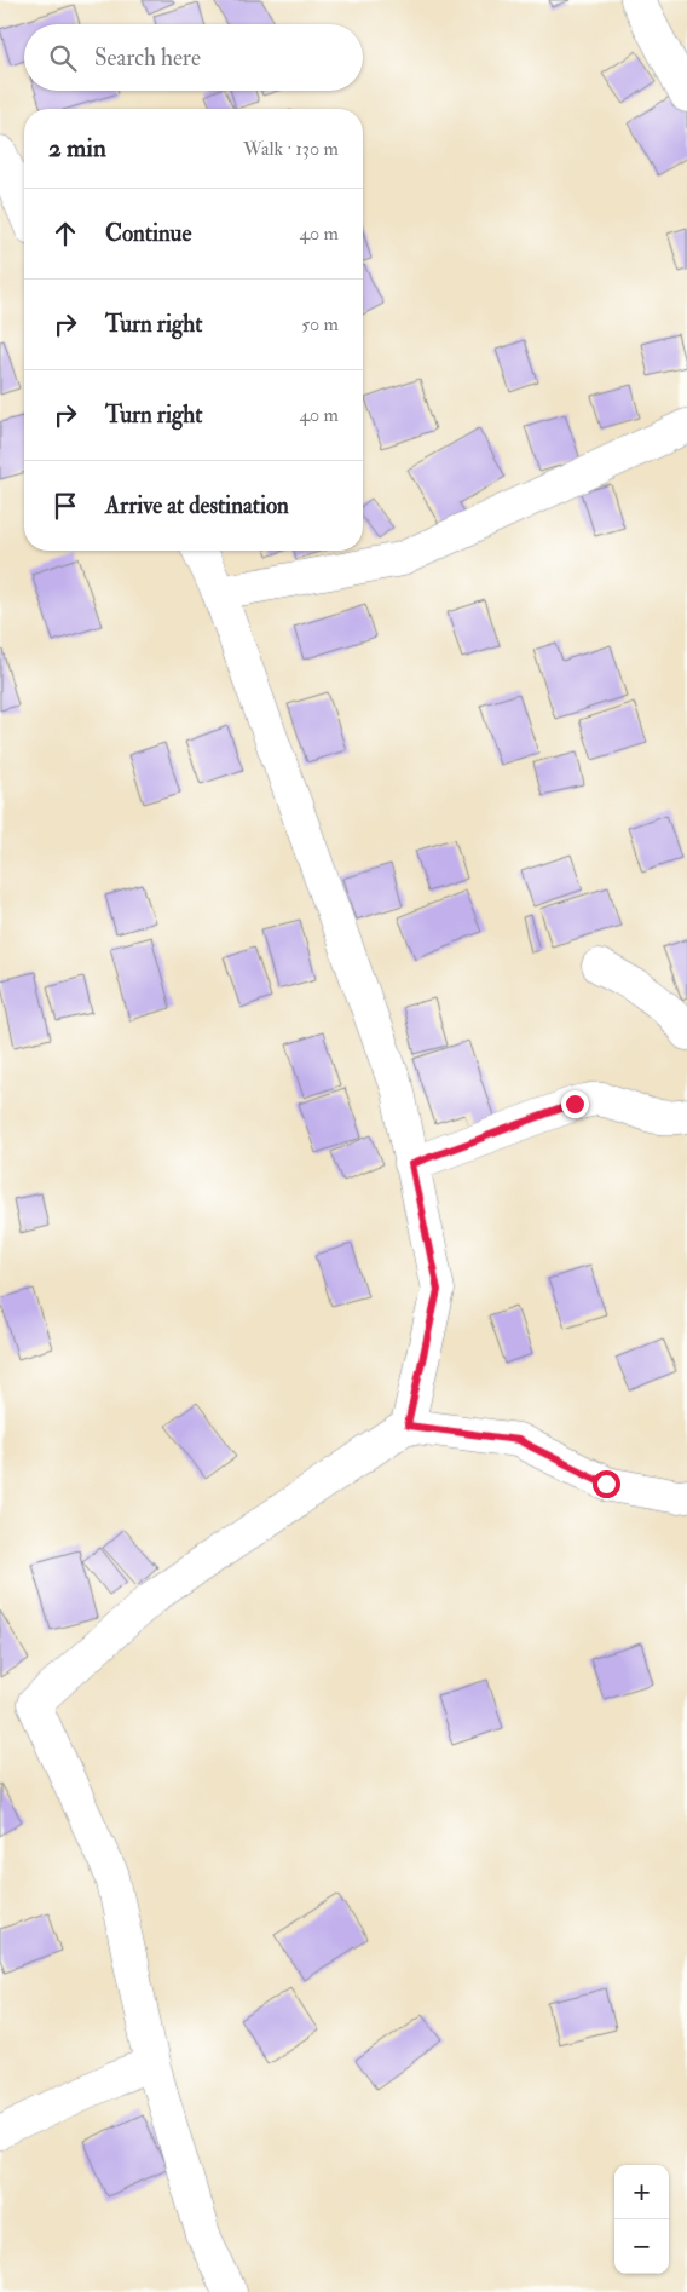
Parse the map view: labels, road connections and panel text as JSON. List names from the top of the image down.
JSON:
{
  "page": {
    "search": "Search here",
    "heading": ["2 min", "Walk · 130 m"],
    "list": [
      ["Continue", "40 m"],
      ["Turn right", "50 m"],
      ["Turn right", "40 m"],
      "Arrive at destination"
    ],
    "map_buttons": ["+", "−"]
  }
}
